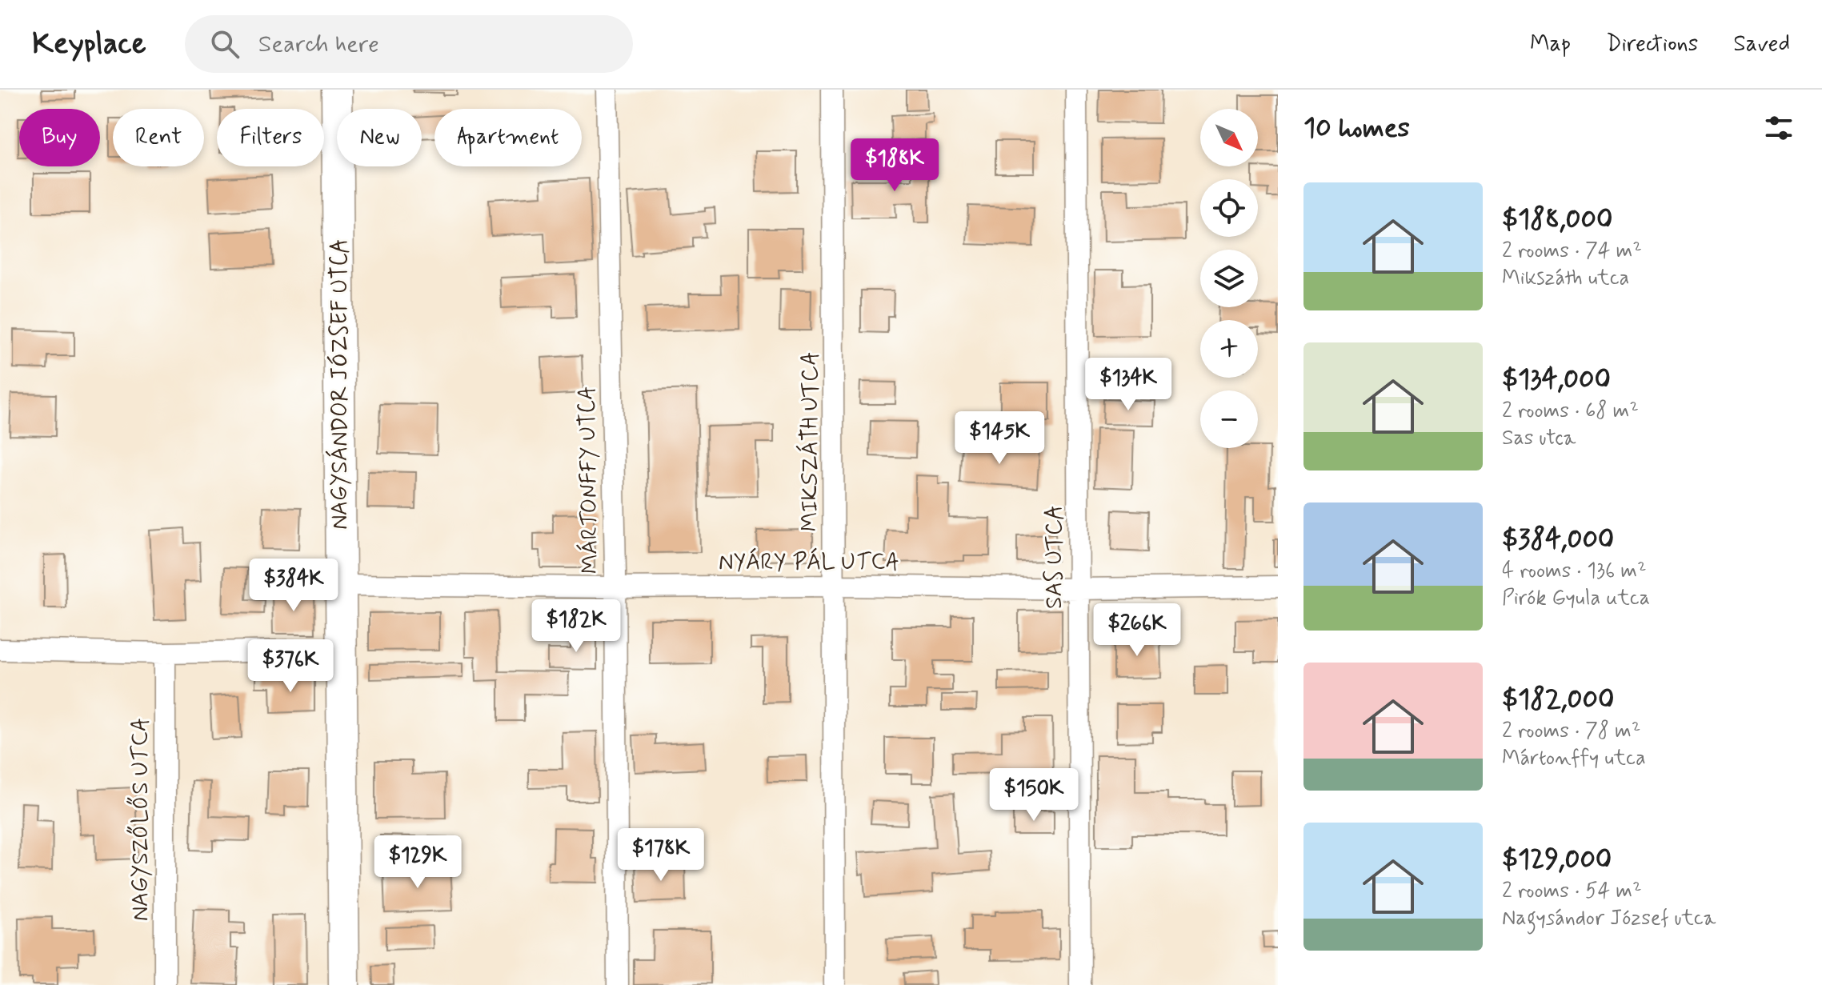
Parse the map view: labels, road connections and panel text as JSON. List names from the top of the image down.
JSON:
{
  "streets": {
    "street": [
      "NAGYSÁNDOR JÓZSEF UTCA",
      "MIKSZÁTH UTCA",
      "MÁRTONFFY UTCA",
      "SAS UTCA",
      "NYÁRY PÁL UTCA",
      "NAGYSZŐLŐS UTCA"
    ]
  },
  "crossings": [
    ["NAGYSÁNDOR JÓZSEF UTCA", "NYÁRY PÁL UTCA"],
    ["MIKSZÁTH UTCA", "NYÁRY PÁL UTCA"],
    ["MÁRTONFFY UTCA", "NYÁRY PÁL UTCA"],
    ["SAS UTCA", "NYÁRY PÁL UTCA"]
  ],
  "north": "bottom right",
  "page": {
    "header": "Keyplace",
    "search": "Search here",
    "nav": ["Map", "Directions", "Saved"],
    "heading": "10 homes",
    "map_buttons": ["+", "−"],
    "chip": [
      "Buy",
      "Rent",
      "Filters",
      "New",
      "Apartment"
    ],
    "price": [
      "$188K",
      "$134K",
      "$145K",
      "$384K",
      "$182K",
      "$266K",
      "$376K",
      "$150K",
      "$178K",
      "$129K"
    ],
    "list": [
      {
        "name": "$188,000",
        "note": "2 rooms · 74 m² · Mikszáth utca"
      },
      {
        "name": "$134,000",
        "note": "2 rooms · 68 m² · Sas utca"
      },
      {
        "name": "$384,000",
        "note": "4 rooms · 136 m² · Pirók Gyula utca"
      },
      {
        "name": "$182,000",
        "note": "2 rooms · 78 m² · Mártonffy utca"
      },
      {
        "name": "$129,000",
        "note": "2 rooms · 54 m² · Nagysándor József utca"
      }
    ]
  }
}
